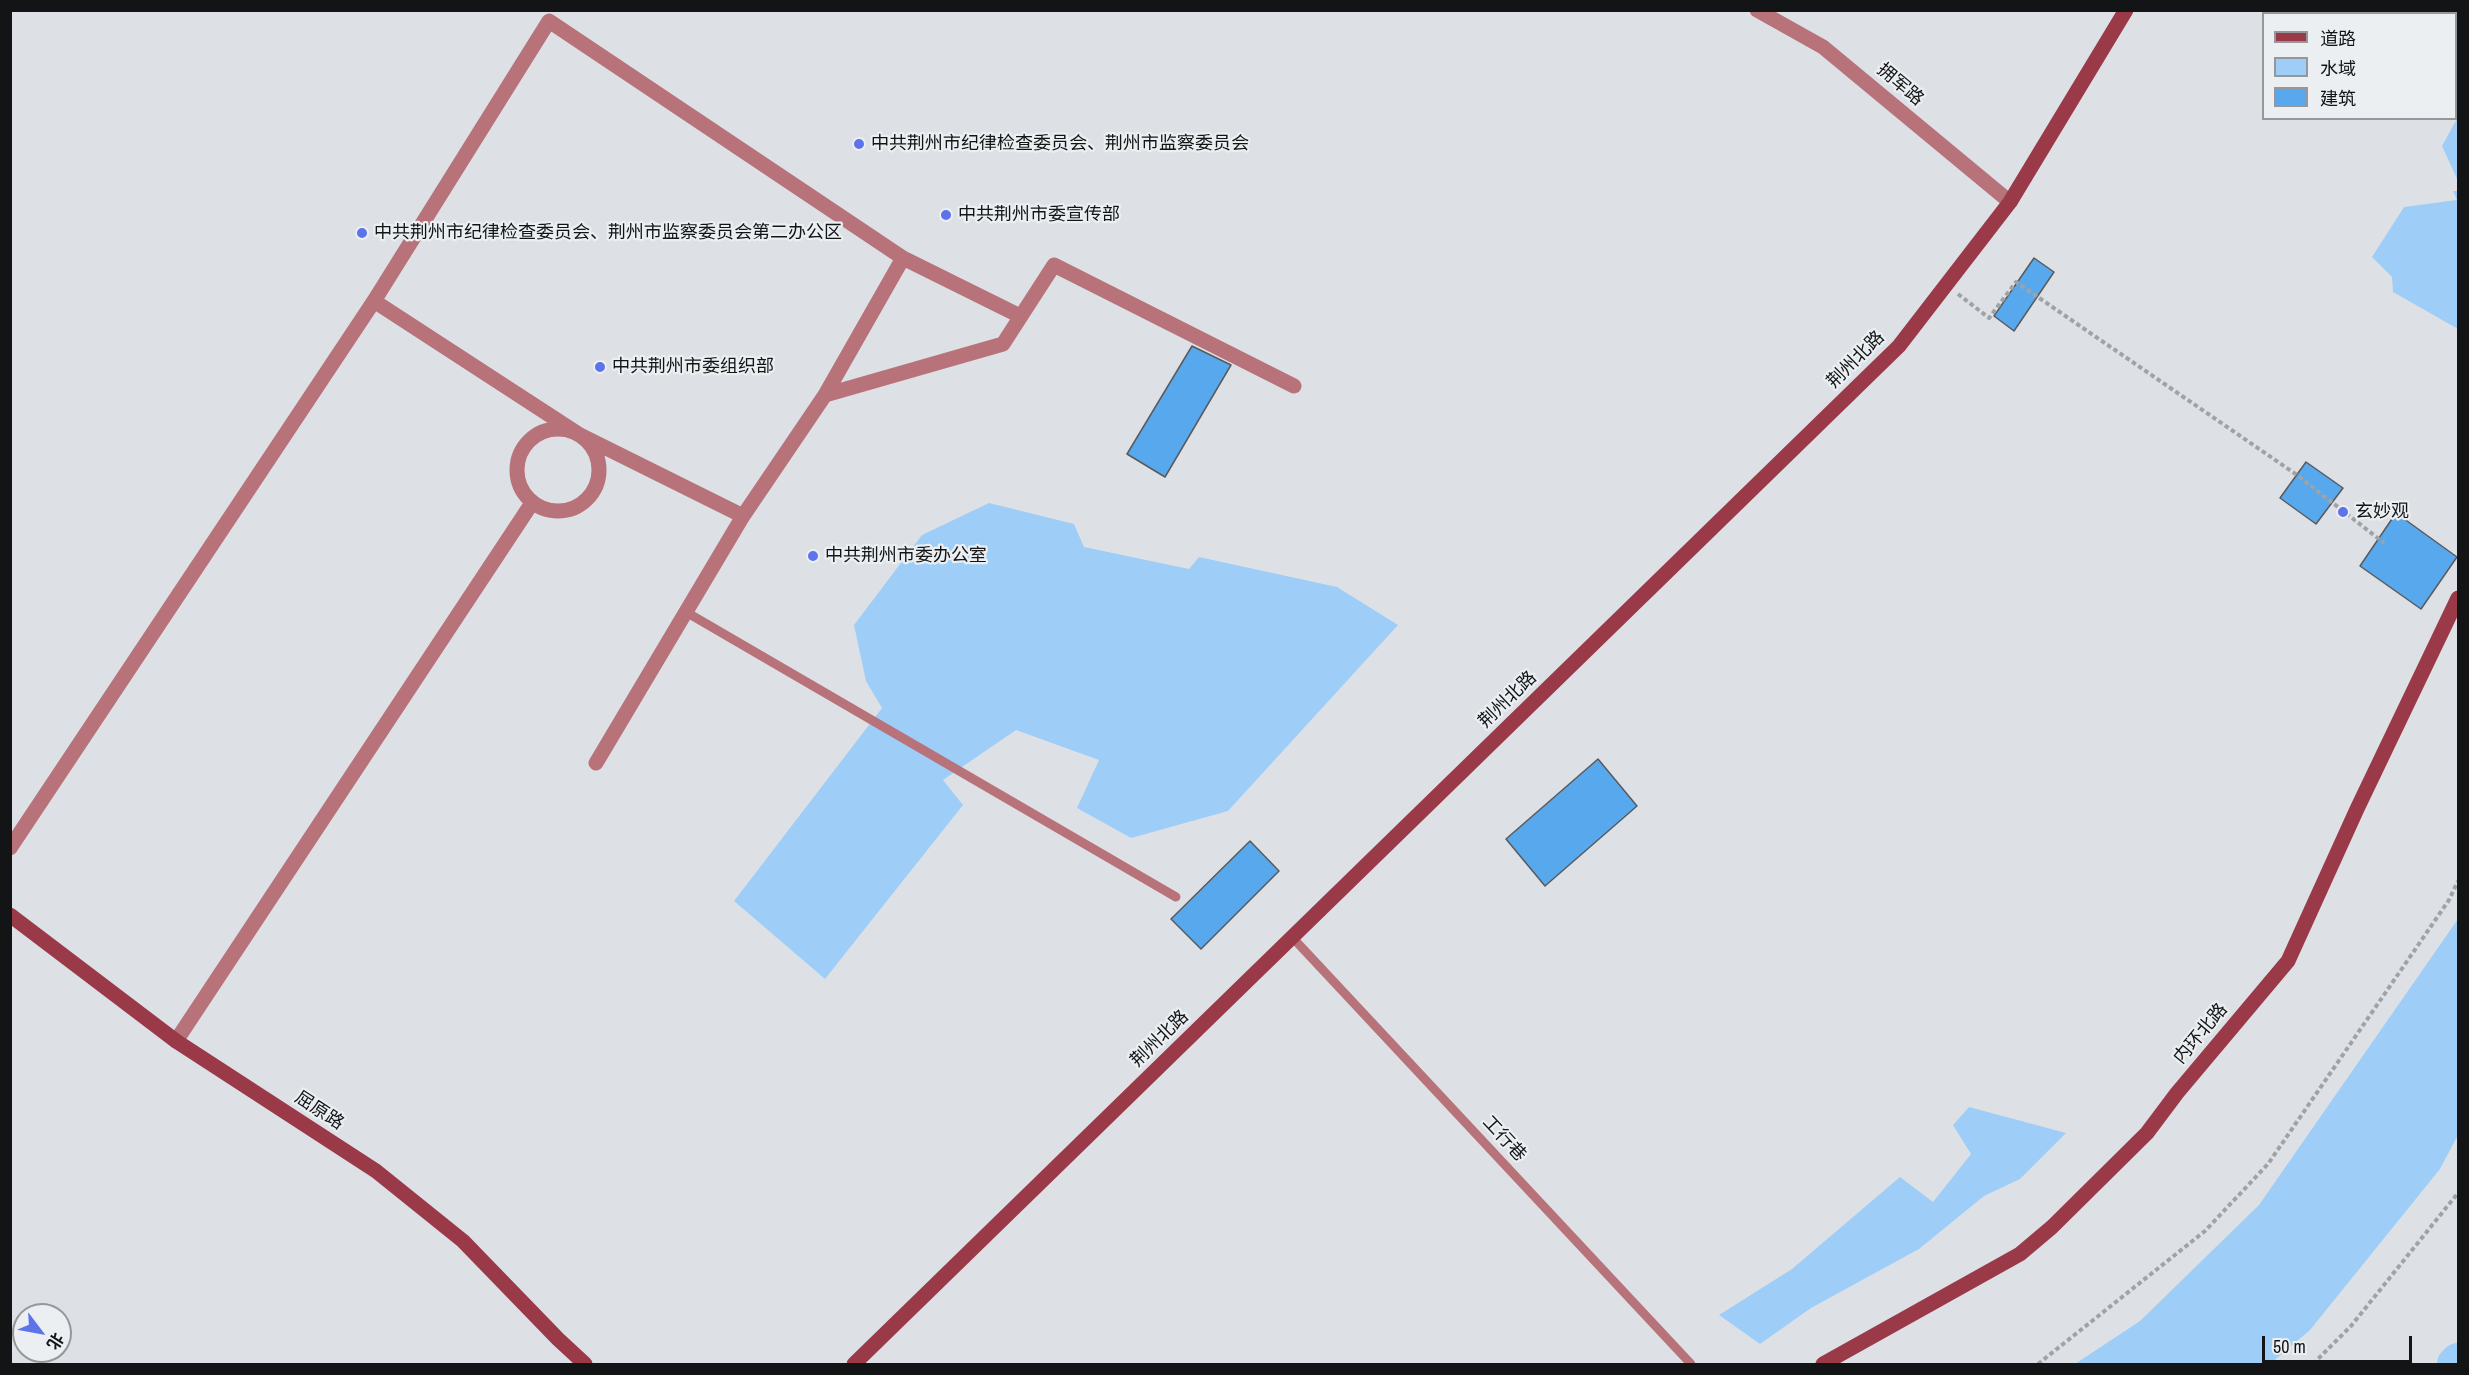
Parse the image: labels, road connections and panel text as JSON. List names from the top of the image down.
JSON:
{
  "streets": {
    "street": [
      "拥军路",
      "荆州北路",
      "内环北路",
      "屈原路"
    ],
    "lane": ["工行巷"]
  },
  "crossings": [
    ["拥军路", "荆州北路"],
    ["荆州北路", "工行巷"]
  ],
  "places": [
    "中共荆州市纪律检查委员会、荆州市监察委员会",
    "中共荆州市委宣传部",
    "中共荆州市纪律检查委员会、荆州市监察委员会第二办公区",
    "中共荆州市委组织部",
    "玄妙观",
    "中共荆州市委办公室"
  ],
  "legend": ["道路", "水域", "建筑"],
  "scale_bar": "50 m",
  "north": "bottom right"
}
